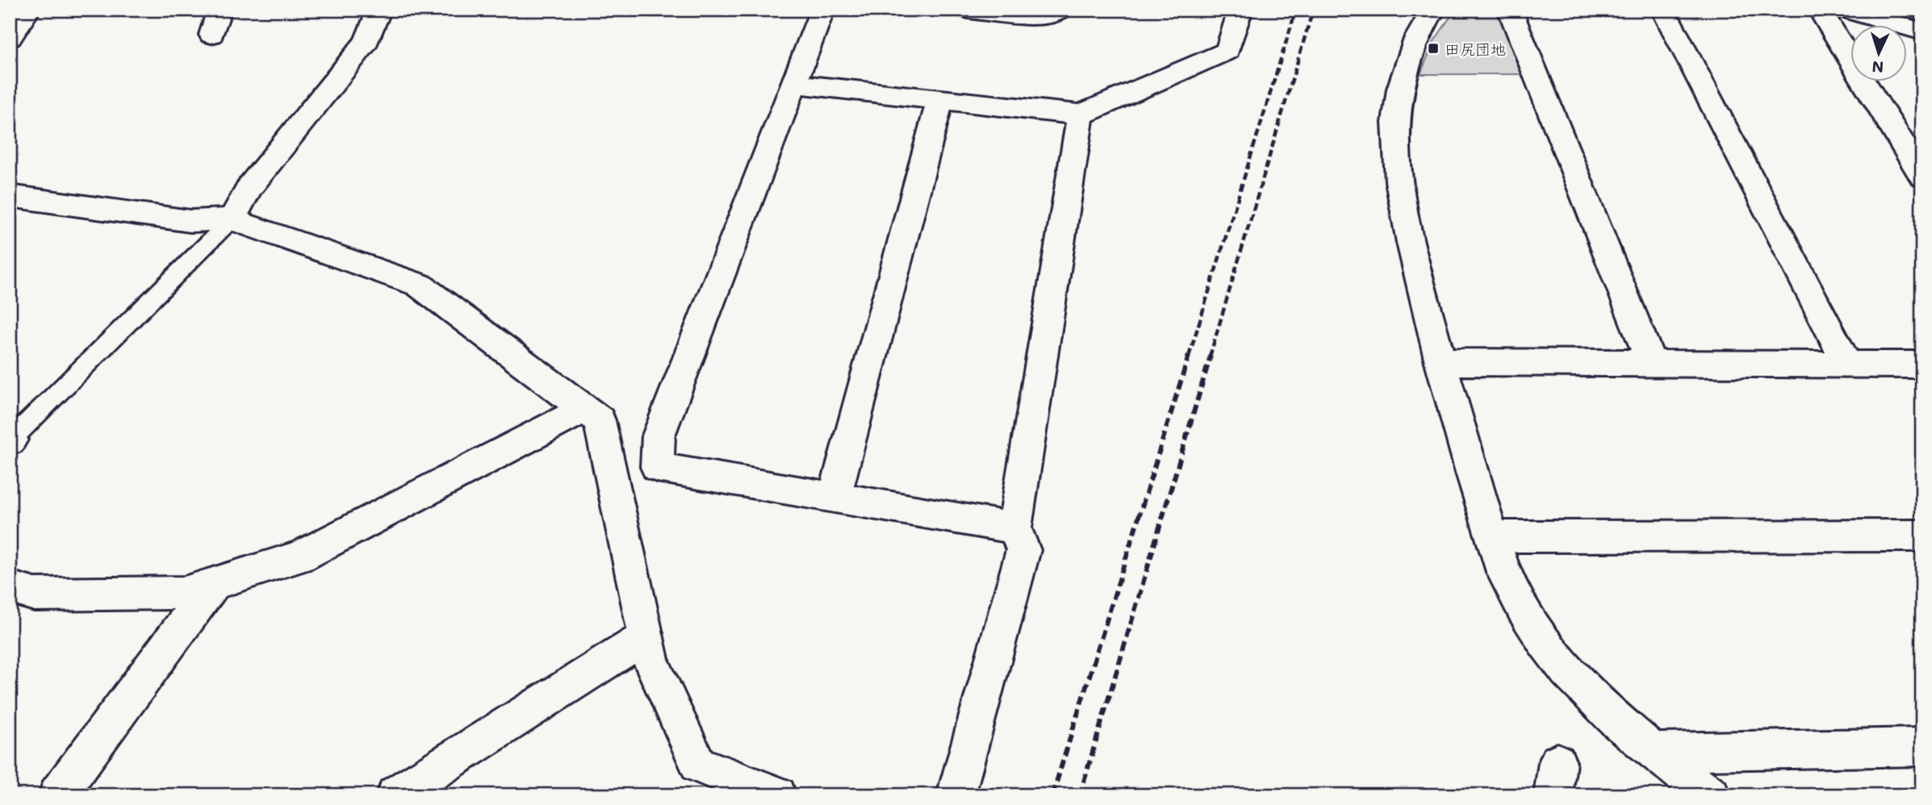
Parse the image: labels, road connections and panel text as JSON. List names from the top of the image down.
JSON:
{
  "places": {
    "transit": ["田尻団地"]
  },
  "north": "bottom"
}
